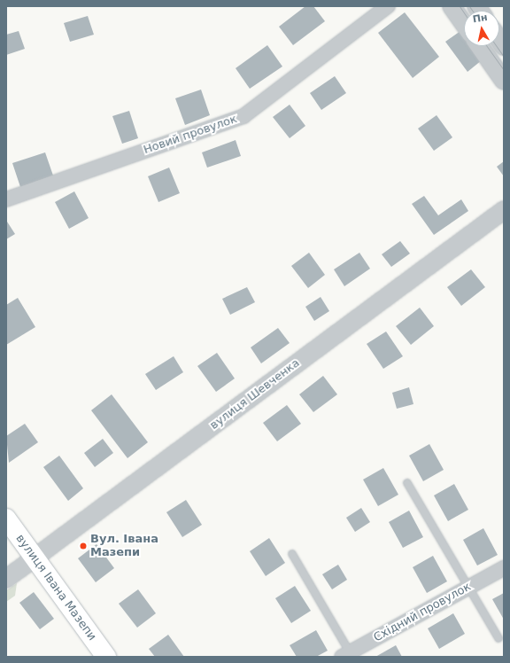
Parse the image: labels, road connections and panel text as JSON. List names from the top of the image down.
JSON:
{
  "streets": {
    "main road": ["вулиця Івана Мазепи"],
    "street": ["Новий провулок", "вулиця Шевченка", "Східний провулок"]
  },
  "crossings": [
    ["вулиця Шевченка", "вулиця Івана Мазепи"]
  ],
  "places": ["Вул. Івана Мазепи"],
  "north": "top"
}
